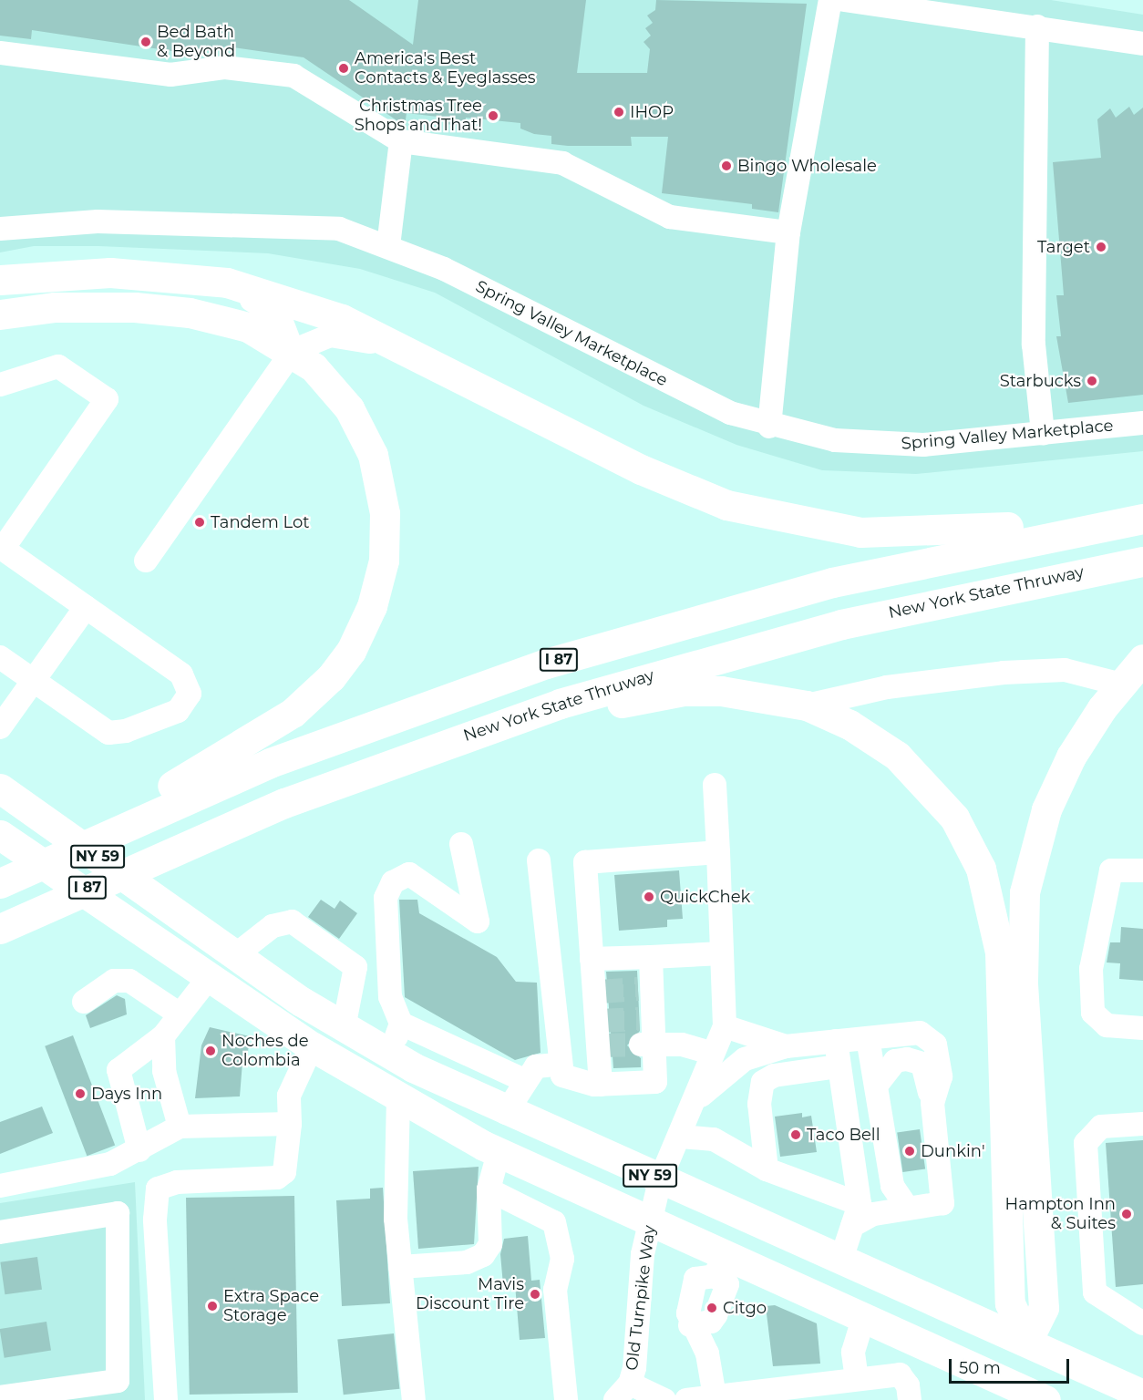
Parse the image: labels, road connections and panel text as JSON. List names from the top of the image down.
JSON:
{
  "streets": {
    "main road": ["New York State Thruway", "I 87", "NY 59"],
    "street": ["Spring Valley Marketplace", "Old Turnpike Way"]
  },
  "crossings": [
    ["NY 59", "Old Turnpike Way"]
  ],
  "places": [
    "Bed Bath & Beyond",
    "America's Best Contacts & Eyeglasses",
    "IHOP",
    "Christmas Tree Shops andThat!",
    "Bingo Wholesale",
    "Target",
    "Starbucks",
    "Tandem Lot",
    "QuickChek",
    "Noches de Colombia",
    "Days Inn",
    "Taco Bell",
    "Dunkin'",
    "Hampton Inn & Suites",
    "Mavis Discount Tire",
    "Extra Space Storage",
    "Citgo"
  ],
  "scale_bar": "50 m"
}
